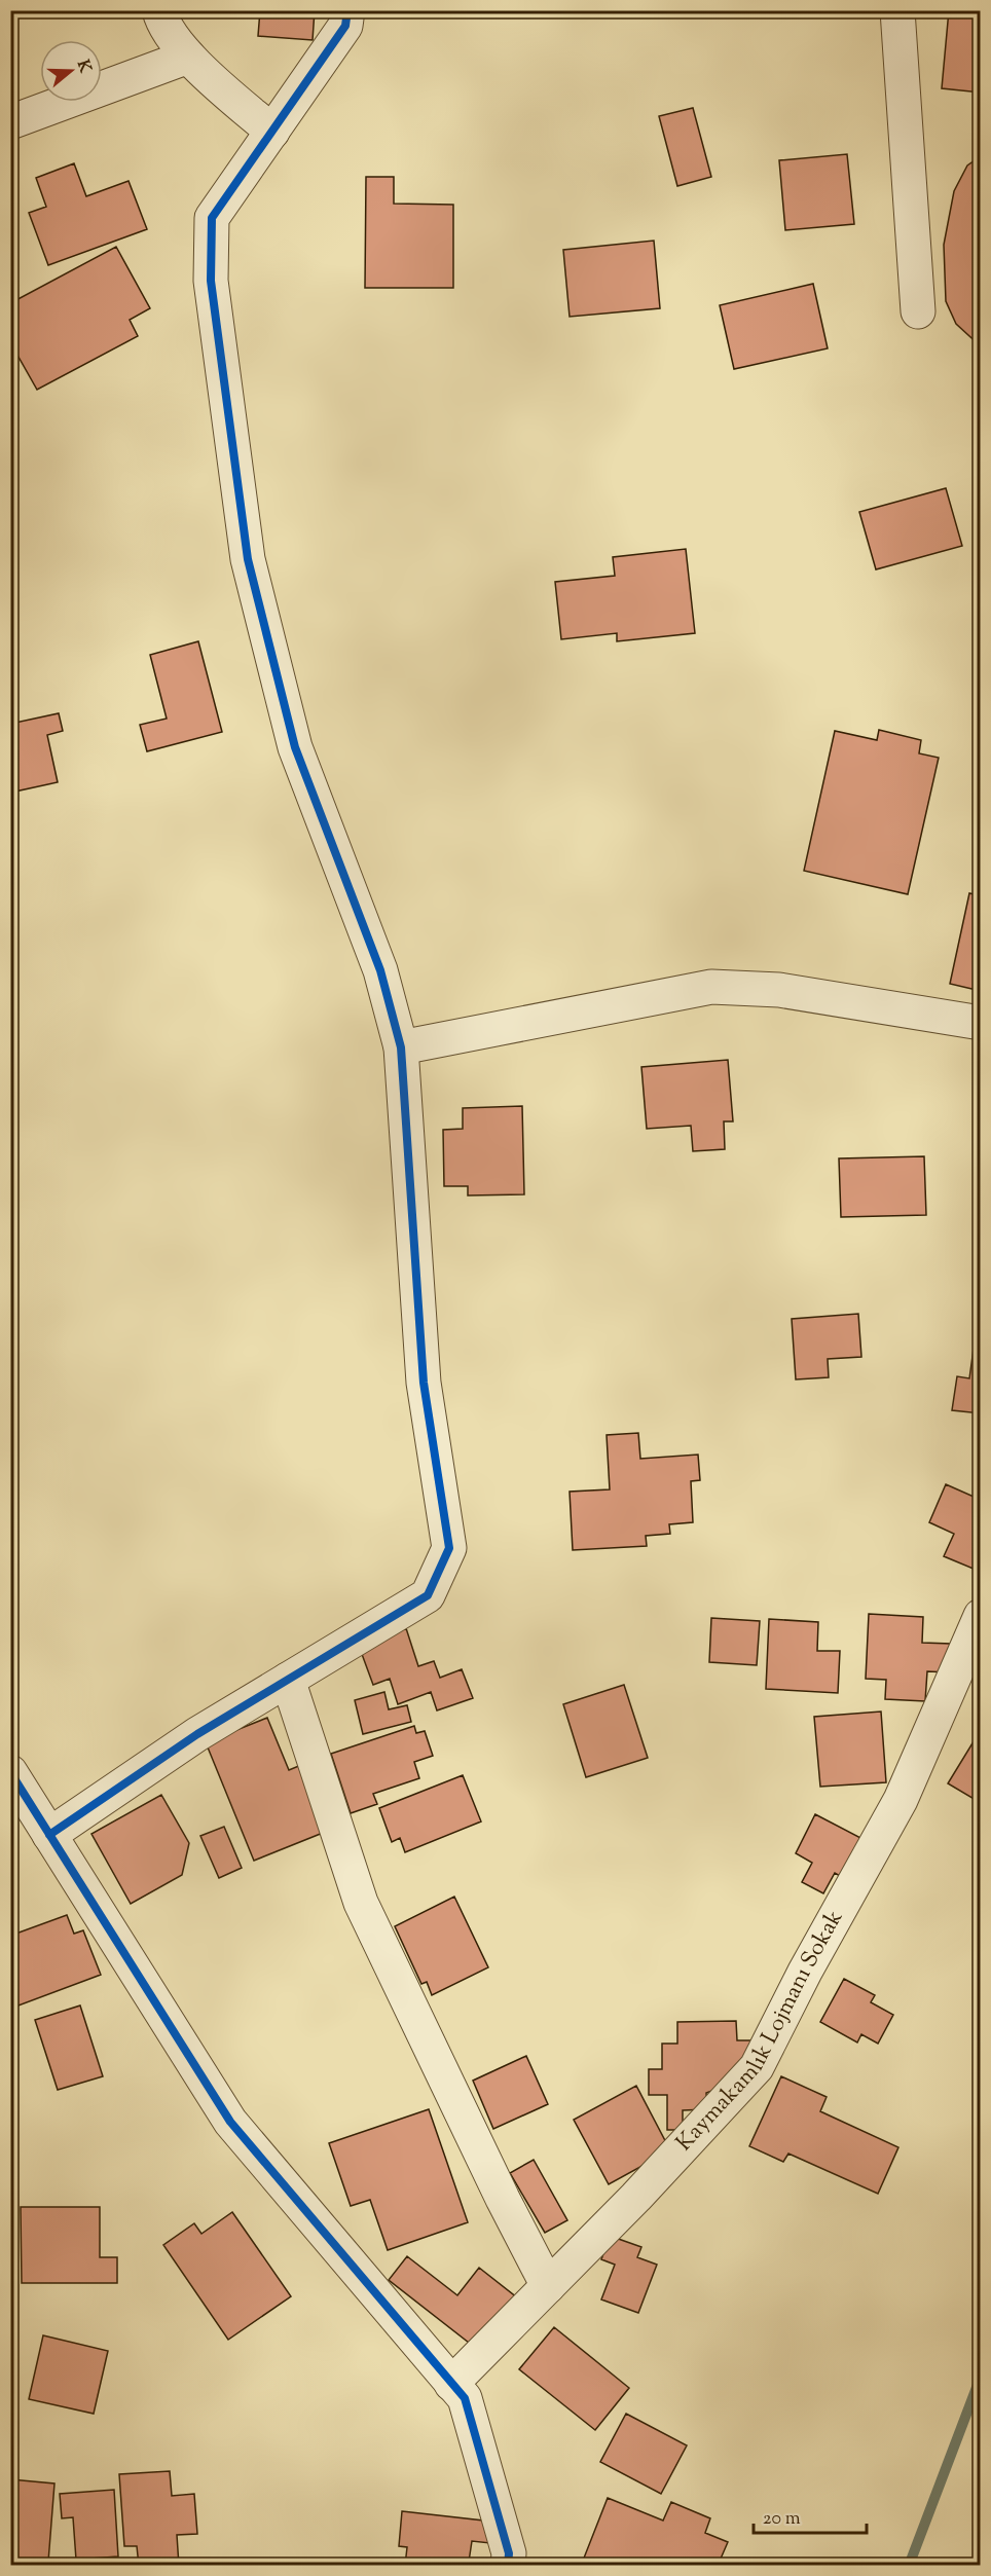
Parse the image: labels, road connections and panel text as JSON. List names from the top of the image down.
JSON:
{
  "streets": {
    "street": ["Kaymakamlık Lojmanı Sokak"]
  },
  "scale_bar": "20 m",
  "north": "right"
}
